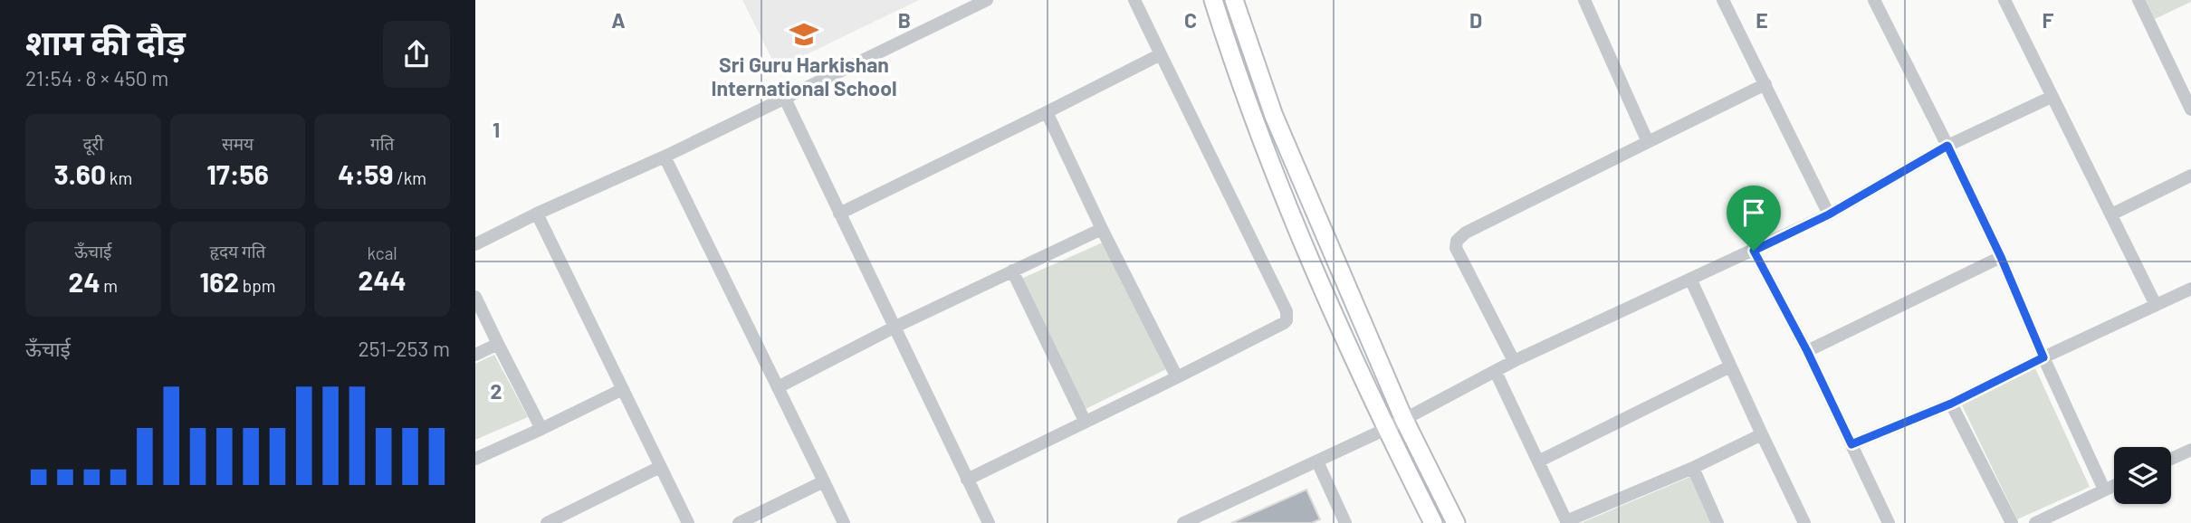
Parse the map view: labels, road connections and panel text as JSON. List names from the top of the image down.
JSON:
{
  "places": {
    "school or university": ["Sri Guru Harkishan International School"]
  },
  "page": {
    "heading": ["शाम की दौड़", "21:54 · 8 × 450 m"],
    "stats": [
      ["दूरी", "3.60 km"],
      ["समय", "17:56"],
      ["गति", "4:59 /km"],
      ["ऊँचाई", "24 m"],
      ["हृदय गति", "162 bpm"],
      ["kcal", "244"]
    ],
    "chart": ["ऊँचाई", "251–253 m"]
  },
  "grid": {
    "columns": [
      "A",
      "B",
      "C",
      "D",
      "E",
      "F"
    ],
    "rows": ["1", "2"]
  }
}
